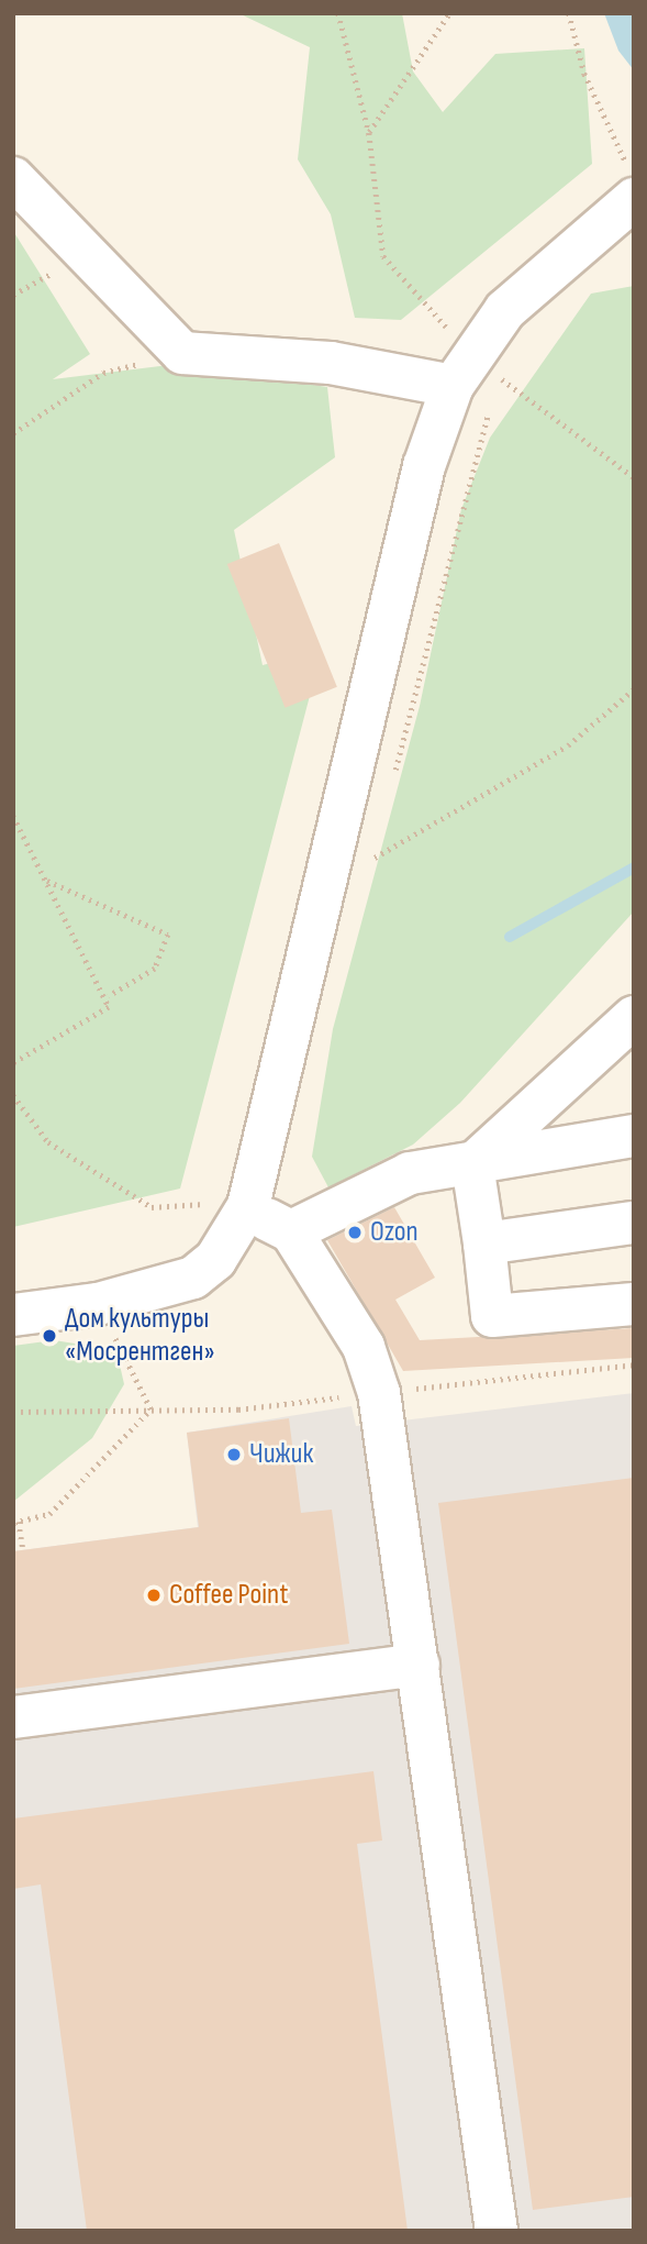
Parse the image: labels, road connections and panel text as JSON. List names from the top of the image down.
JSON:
{
  "places": [
    "Ozon",
    "Дом культуры «Мосрентген»",
    "Чижик",
    "Coffee Point"
  ]
}
